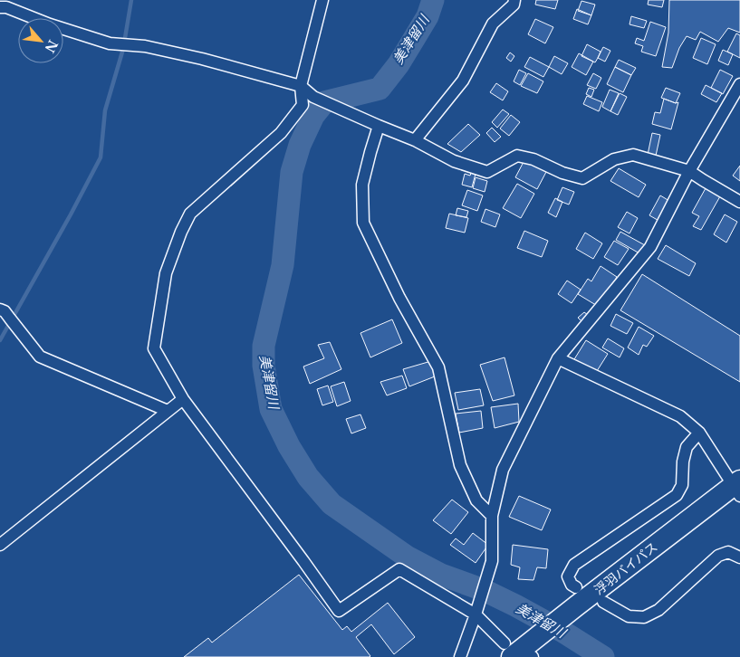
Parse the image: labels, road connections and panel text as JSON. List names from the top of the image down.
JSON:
{
  "streets": {
    "highway": ["浮羽バイパス"]
  },
  "water": ["美津留川"],
  "north": "bottom right"
}
